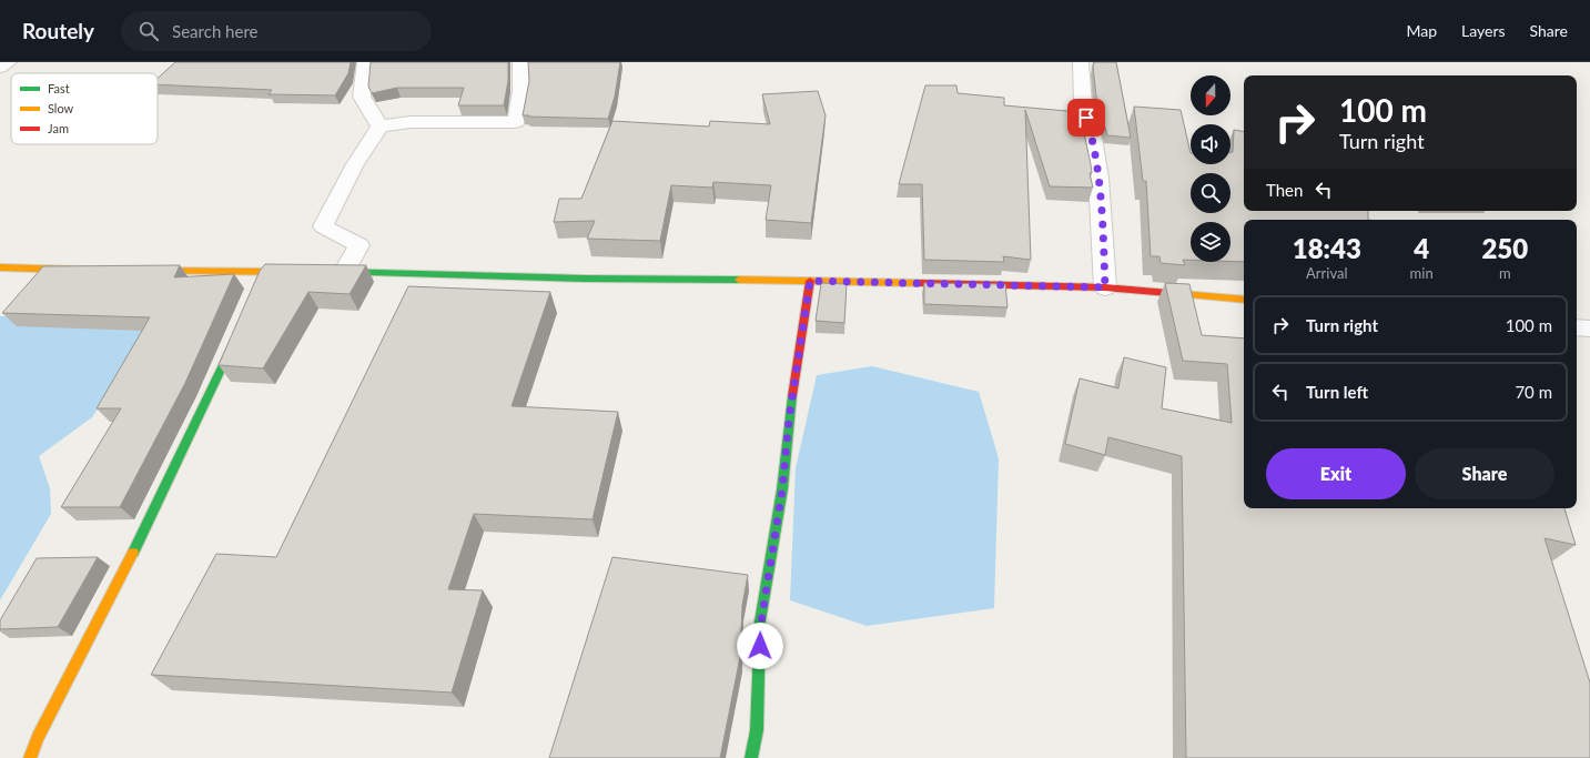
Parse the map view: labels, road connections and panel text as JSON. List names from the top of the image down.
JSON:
{
  "legend": ["Fast", "Slow", "Jam"],
  "north": "bottom",
  "page": {
    "header": "Routely",
    "search": "Search here",
    "nav": ["Map", "Layers", "Share"],
    "turn": ["100 m", "Turn right"],
    "then": "Then",
    "eta": [
      "18:43",
      "Arrival",
      "4",
      "min",
      "250",
      "m"
    ],
    "list": [
      {
        "name": "Turn right",
        "value": "100 m"
      },
      {
        "name": "Turn left",
        "value": "70 m"
      }
    ],
    "buttons": ["Exit", "Share"]
  }
}
